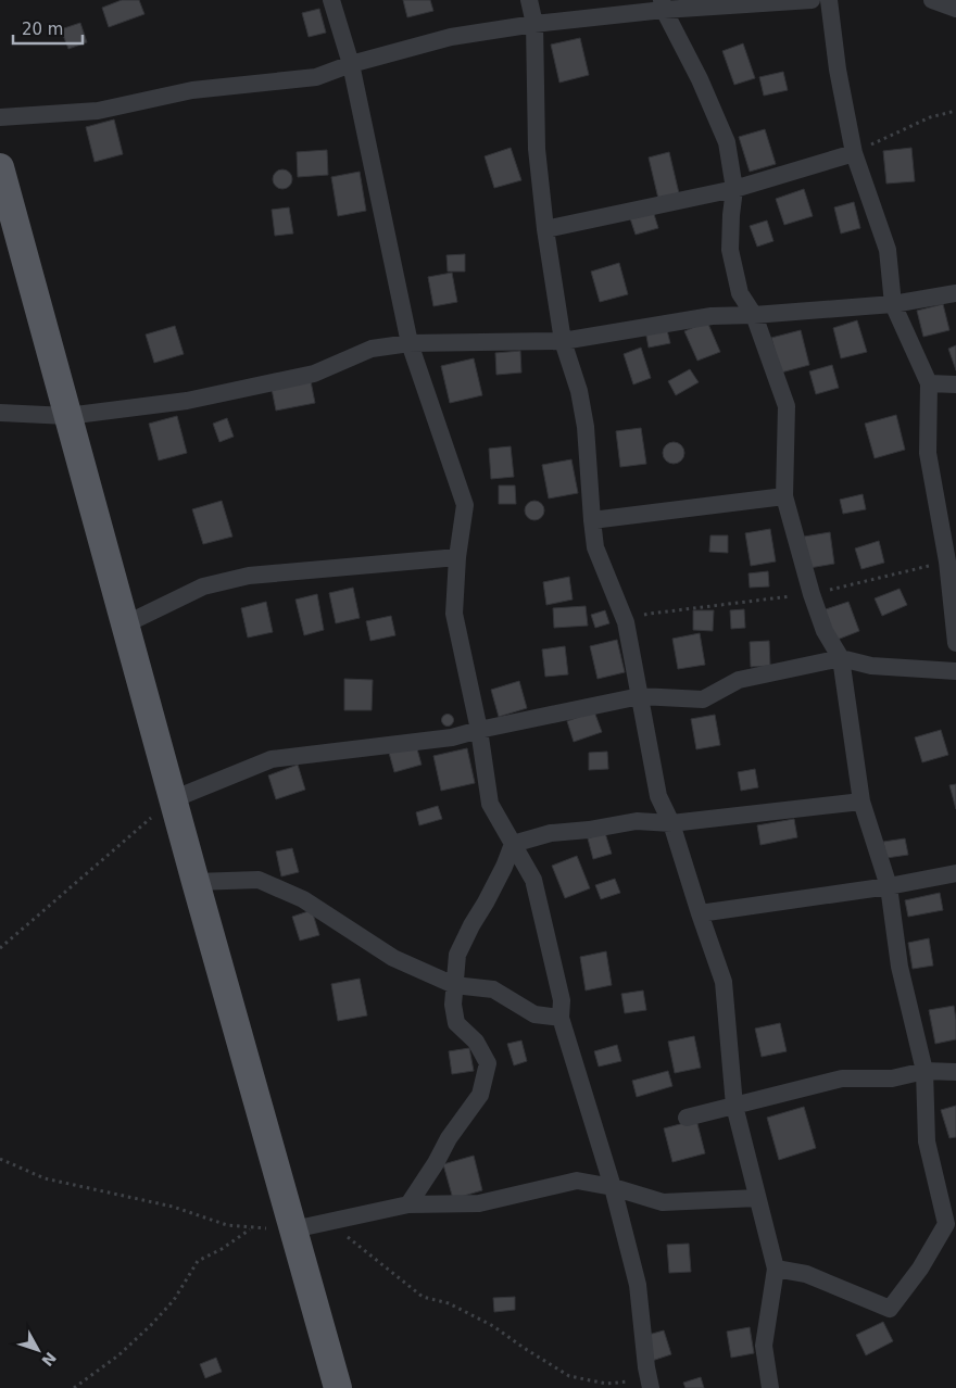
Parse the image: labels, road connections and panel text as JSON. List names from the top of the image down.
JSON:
{
  "scale_bar": "20 m",
  "north": "bottom right"
}
